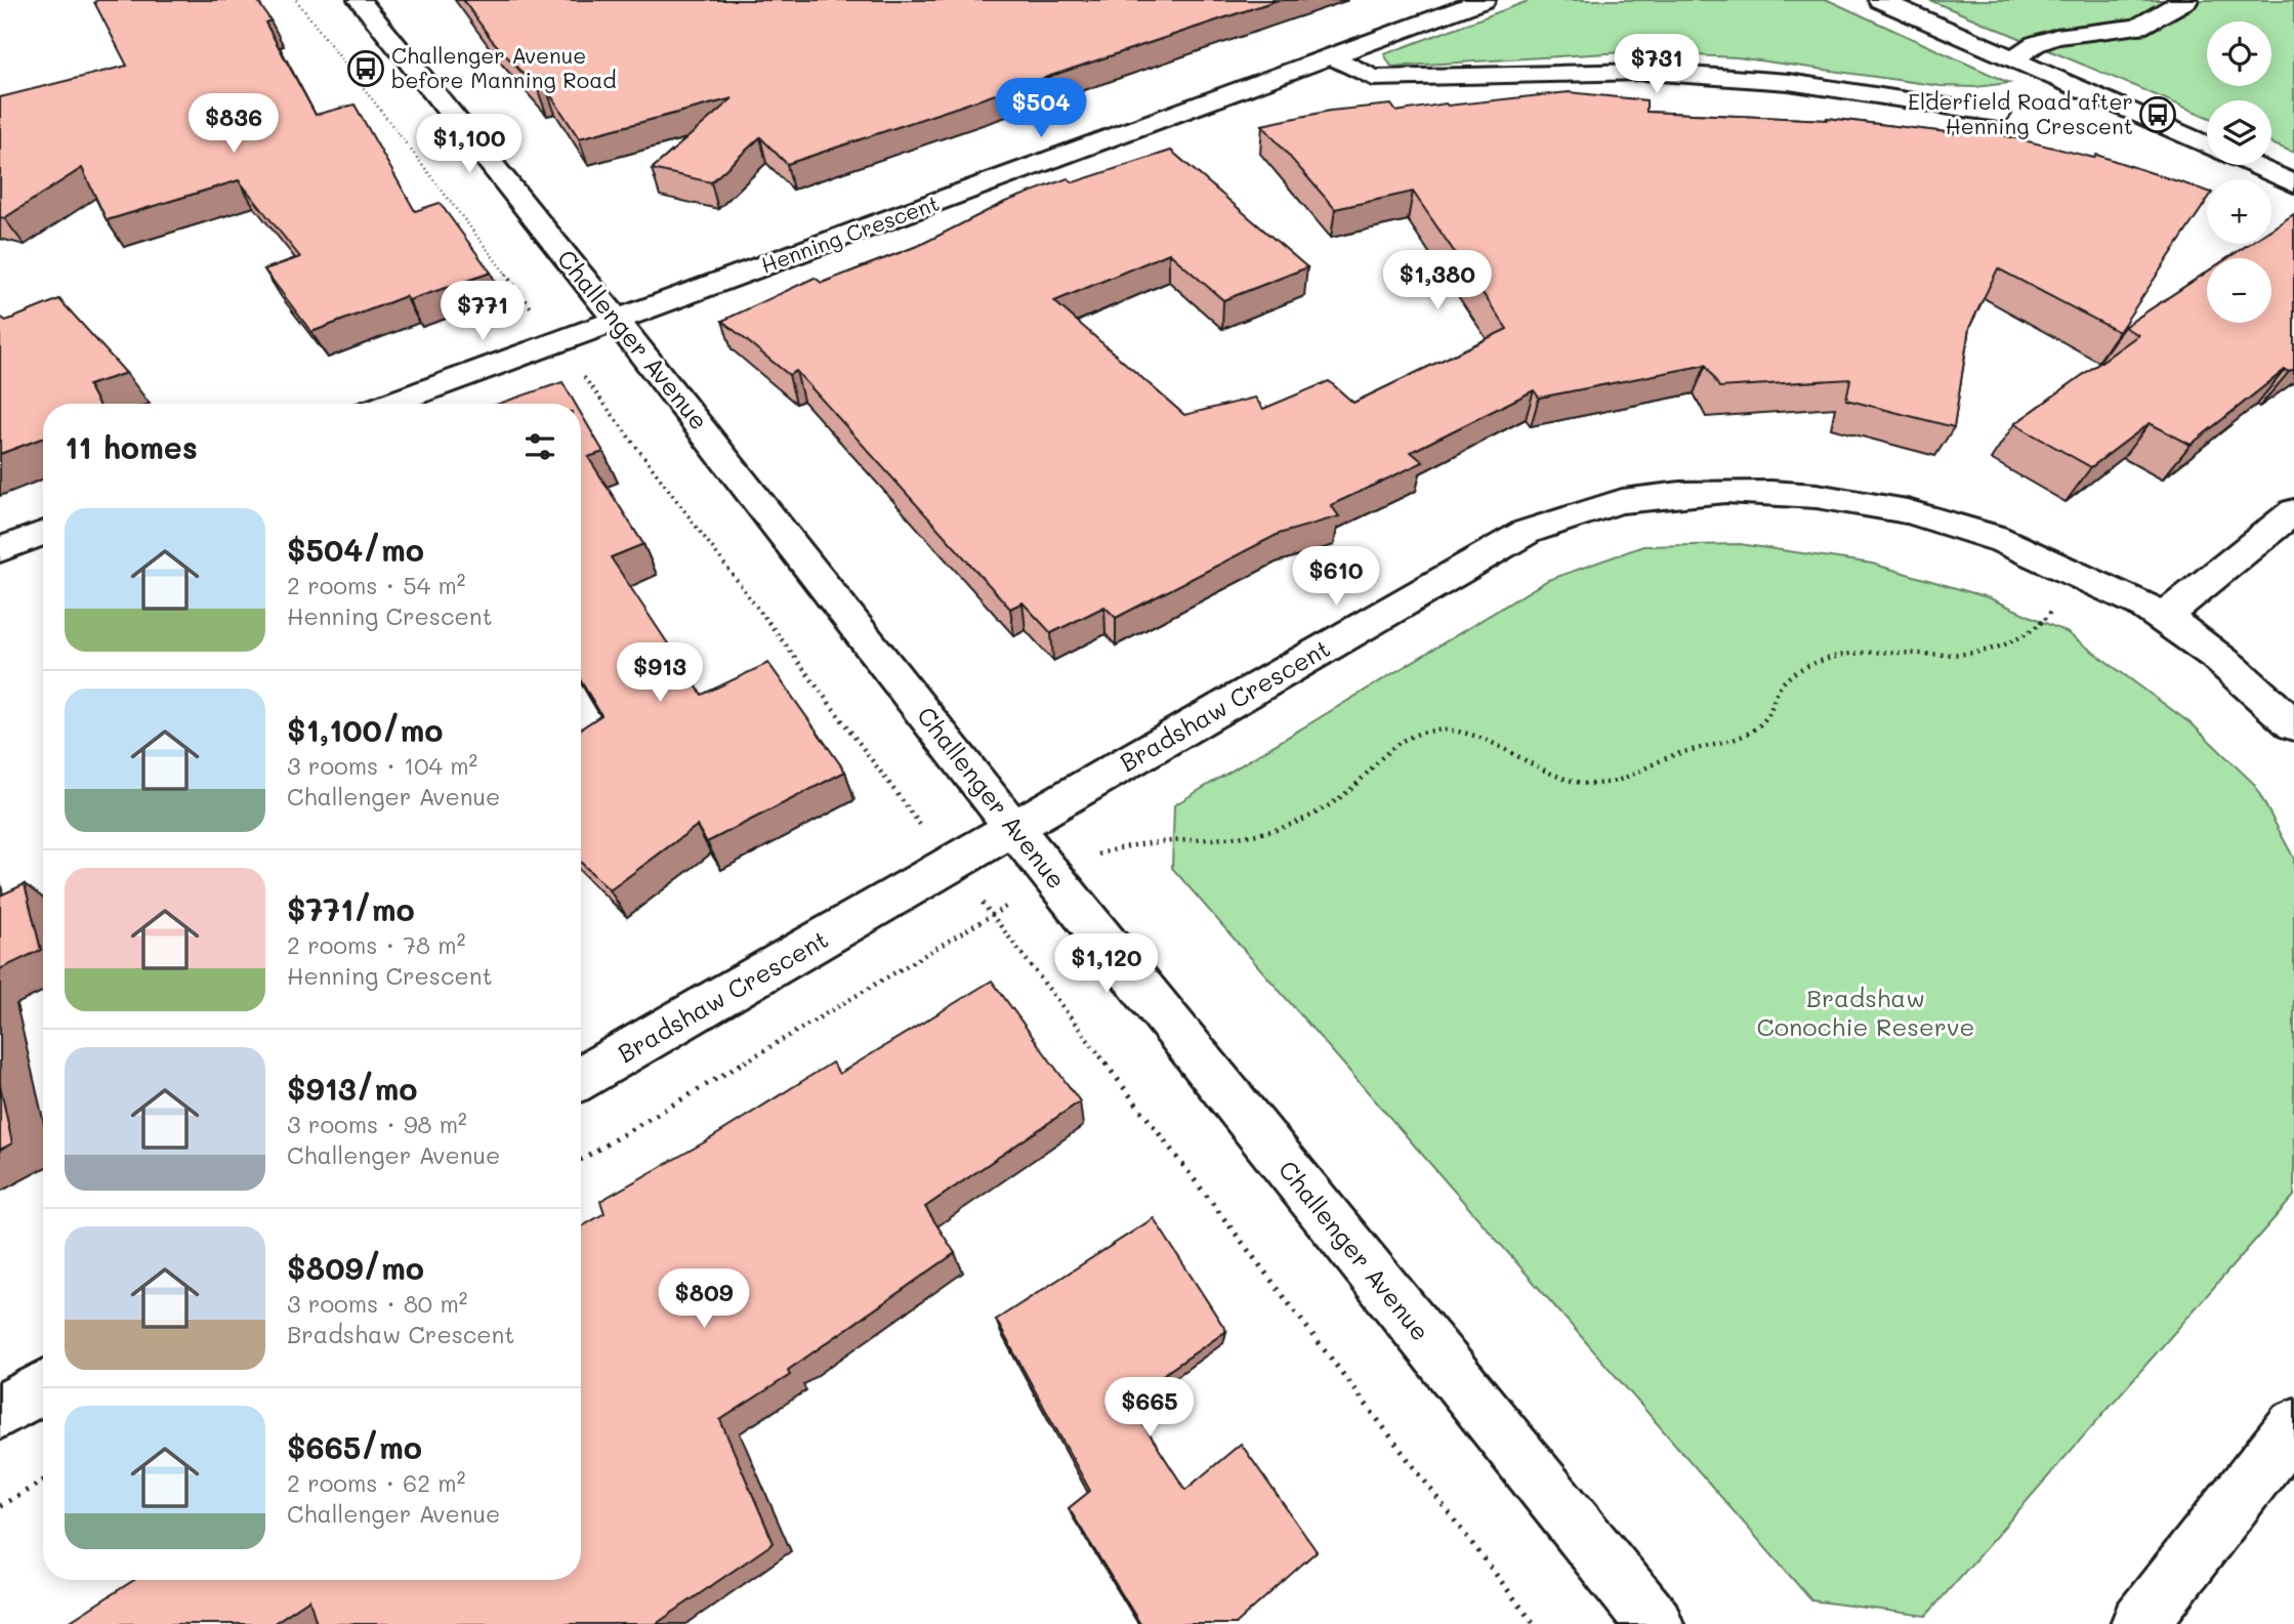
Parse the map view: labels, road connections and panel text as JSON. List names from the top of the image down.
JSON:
{
  "streets": {
    "street": ["Henning Crescent", "Challenger Avenue", "Bradshaw Crescent"]
  },
  "crossings": [
    ["Henning Crescent", "Challenger Avenue"],
    ["Challenger Avenue", "Bradshaw Crescent"]
  ],
  "parks": ["Bradshaw Conochie Reserve"],
  "places": {
    "bus stop": ["Challenger Avenue before Manning Road", "Elderfield Road after Henning Crescent"]
  },
  "page": {
    "map_buttons": ["+", "−"],
    "price": [
      "$731",
      "$504",
      "$836",
      "$1,100",
      "$1,380",
      "$771",
      "$610",
      "$913",
      "$1,120",
      "$809",
      "$665"
    ],
    "heading": "11 homes",
    "list": [
      {
        "name": "$504/mo",
        "note": "2 rooms · 54 m² · Henning Crescent"
      },
      {
        "name": "$1,100/mo",
        "note": "3 rooms · 104 m² · Challenger Avenue"
      },
      {
        "name": "$771/mo",
        "note": "2 rooms · 78 m² · Henning Crescent"
      },
      {
        "name": "$913/mo",
        "note": "3 rooms · 98 m² · Challenger Avenue"
      },
      {
        "name": "$809/mo",
        "note": "3 rooms · 80 m² · Bradshaw Crescent"
      },
      {
        "name": "$665/mo",
        "note": "2 rooms · 62 m² · Challenger Avenue"
      }
    ]
  }
}
